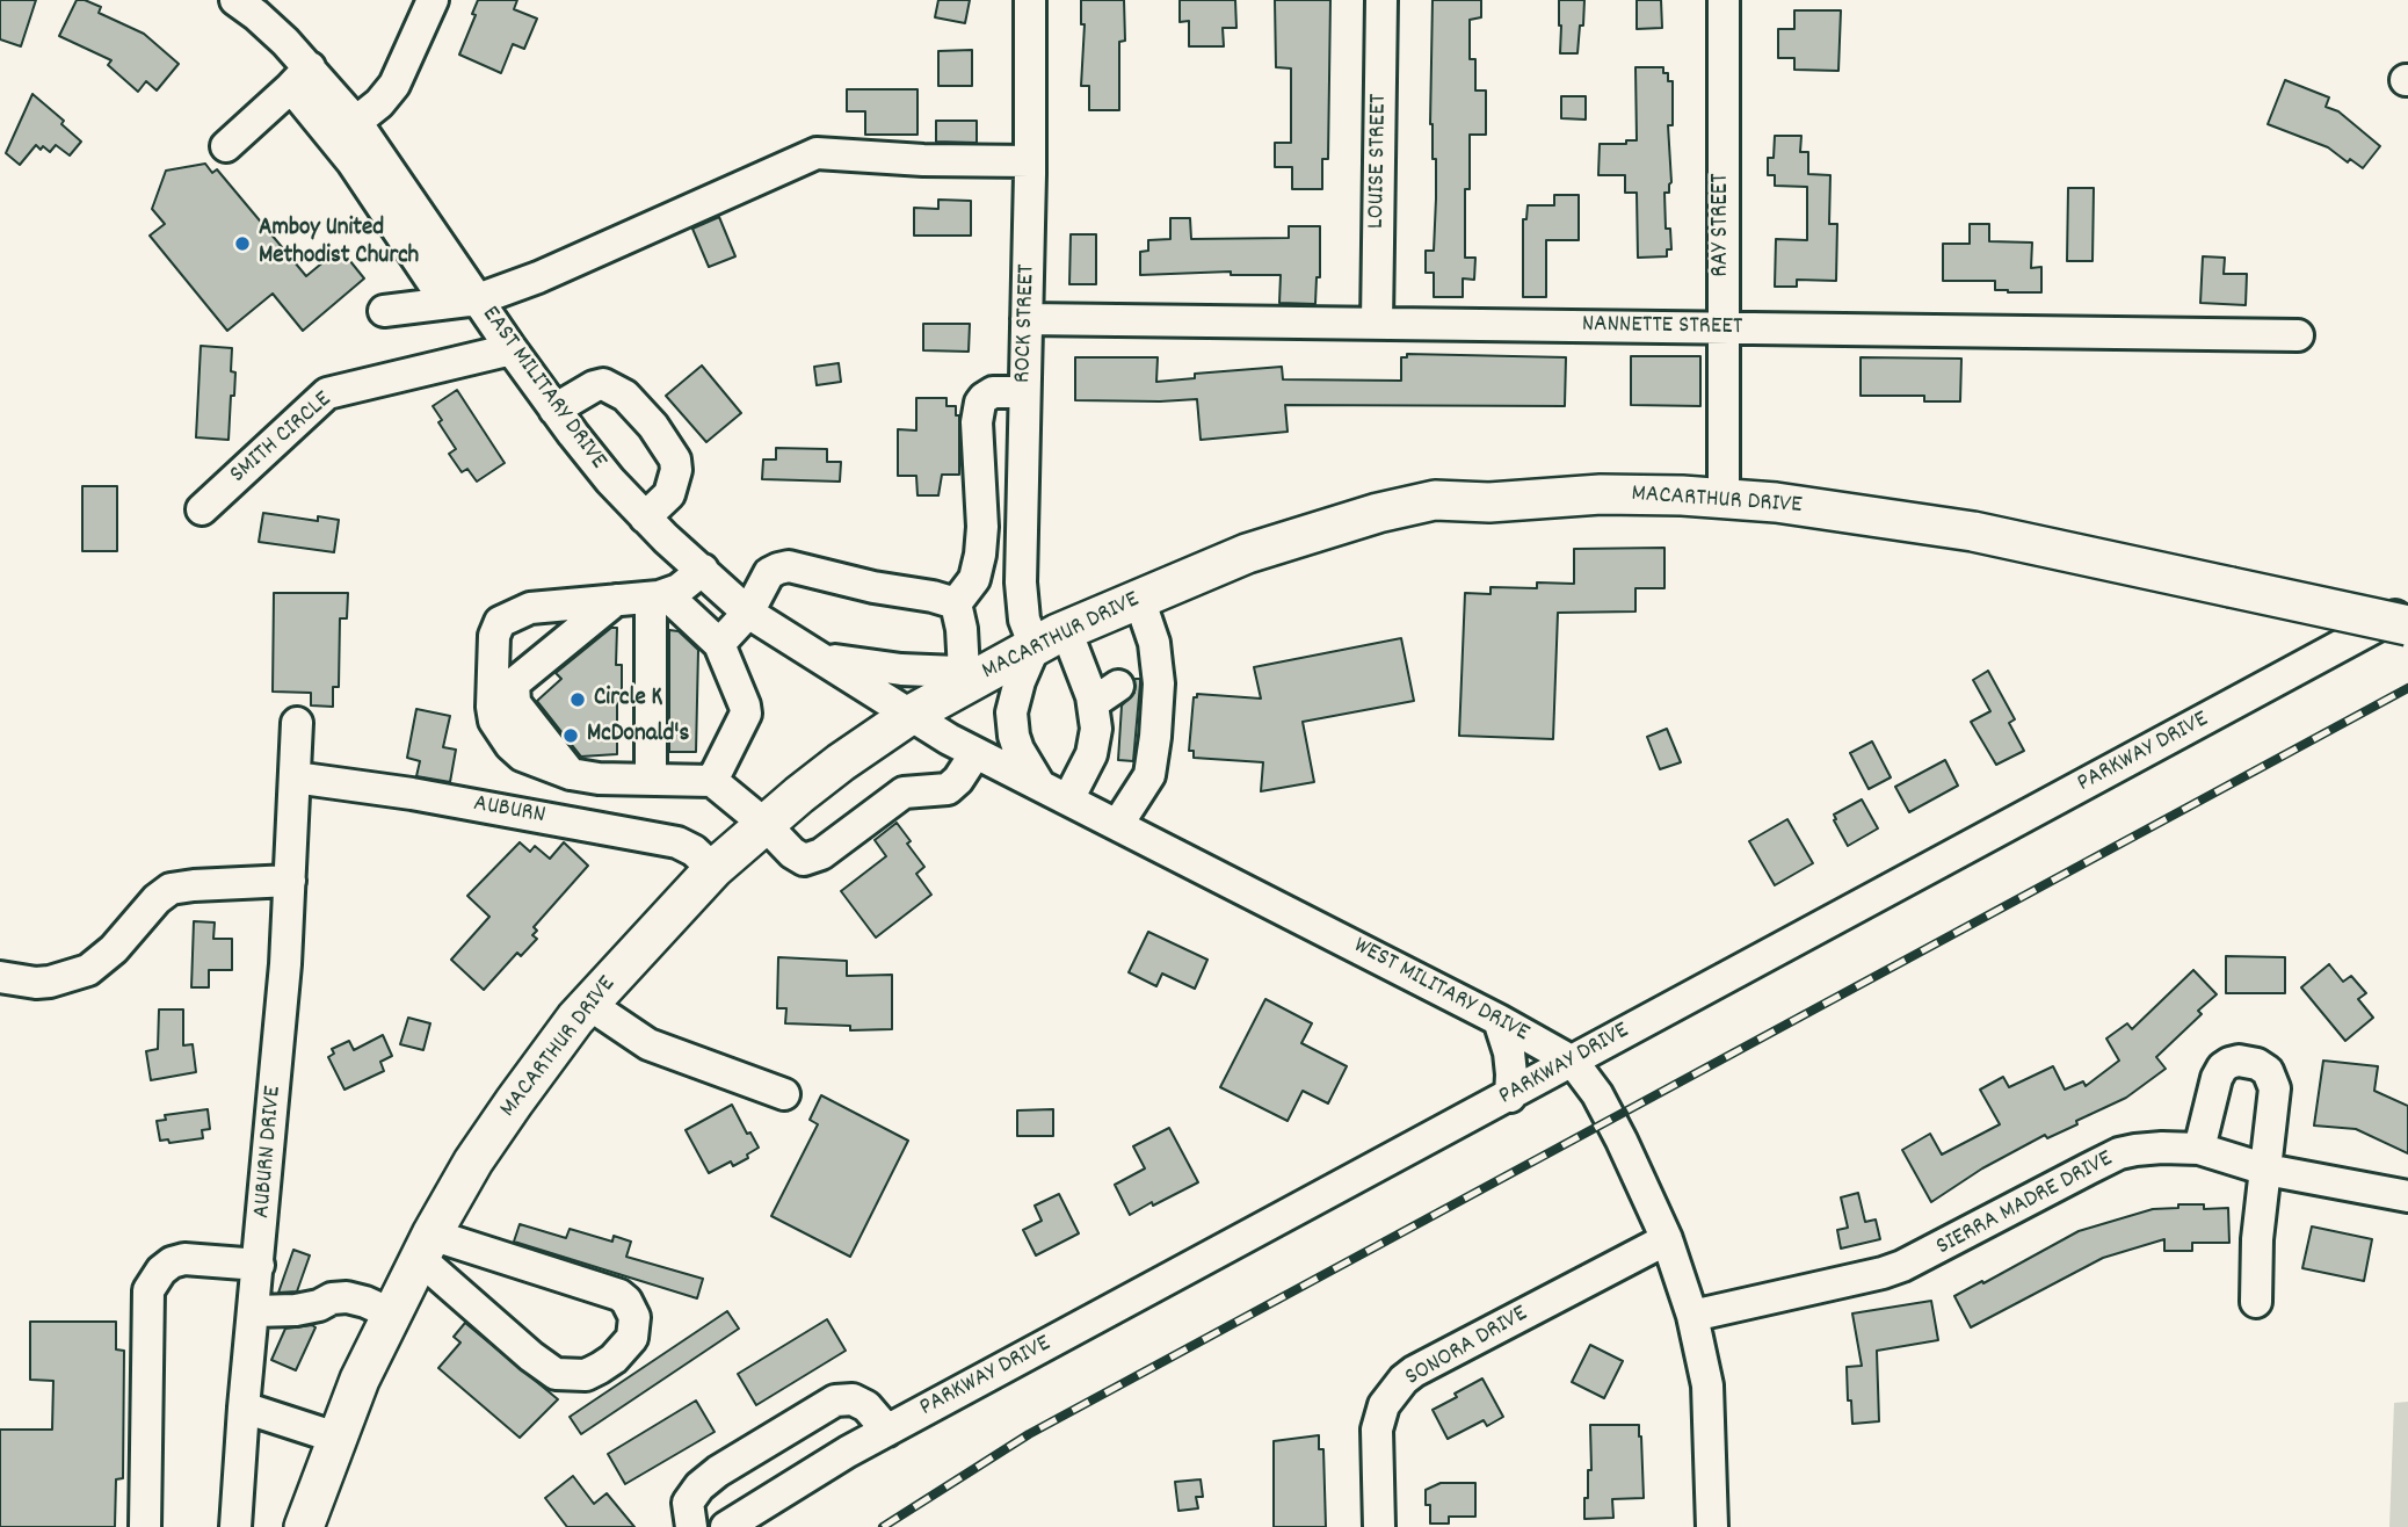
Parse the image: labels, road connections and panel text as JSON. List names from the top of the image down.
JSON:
{
  "streets": {
    "main road": ["MACARTHUR DRIVE"],
    "street": [
      "LOUISE STREET",
      "RAY STREET",
      "ROCK STREET",
      "NANNETTE STREET",
      "EAST MILITARY DRIVE",
      "SMITH CIRCLE",
      "PARKWAY DRIVE",
      "AUBURN",
      "WEST MILITARY DRIVE",
      "AUBURN DRIVE",
      "SIERRA MADRE DRIVE",
      "SONORA DRIVE"
    ]
  },
  "crossings": [
    ["LOUISE STREET", "NANNETTE STREET"],
    ["RAY STREET", "NANNETTE STREET"],
    ["RAY STREET", "MACARTHUR DRIVE"],
    ["ROCK STREET", "NANNETTE STREET"],
    ["ROCK STREET", "MACARTHUR DRIVE"],
    ["ROCK STREET", "WEST MILITARY DRIVE"],
    ["EAST MILITARY DRIVE", "SMITH CIRCLE"],
    ["EAST MILITARY DRIVE", "MACARTHUR DRIVE"],
    ["EAST MILITARY DRIVE", "WEST MILITARY DRIVE"],
    ["MACARTHUR DRIVE", "AUBURN"],
    ["MACARTHUR DRIVE", "WEST MILITARY DRIVE"],
    ["PARKWAY DRIVE", "WEST MILITARY DRIVE"],
    ["AUBURN", "AUBURN DRIVE"],
    ["WEST MILITARY DRIVE", "SIERRA MADRE DRIVE"],
    ["WEST MILITARY DRIVE", "SONORA DRIVE"]
  ],
  "places": ["Amboy United Methodist Church", "Circle K", "McDonald's"]
}
